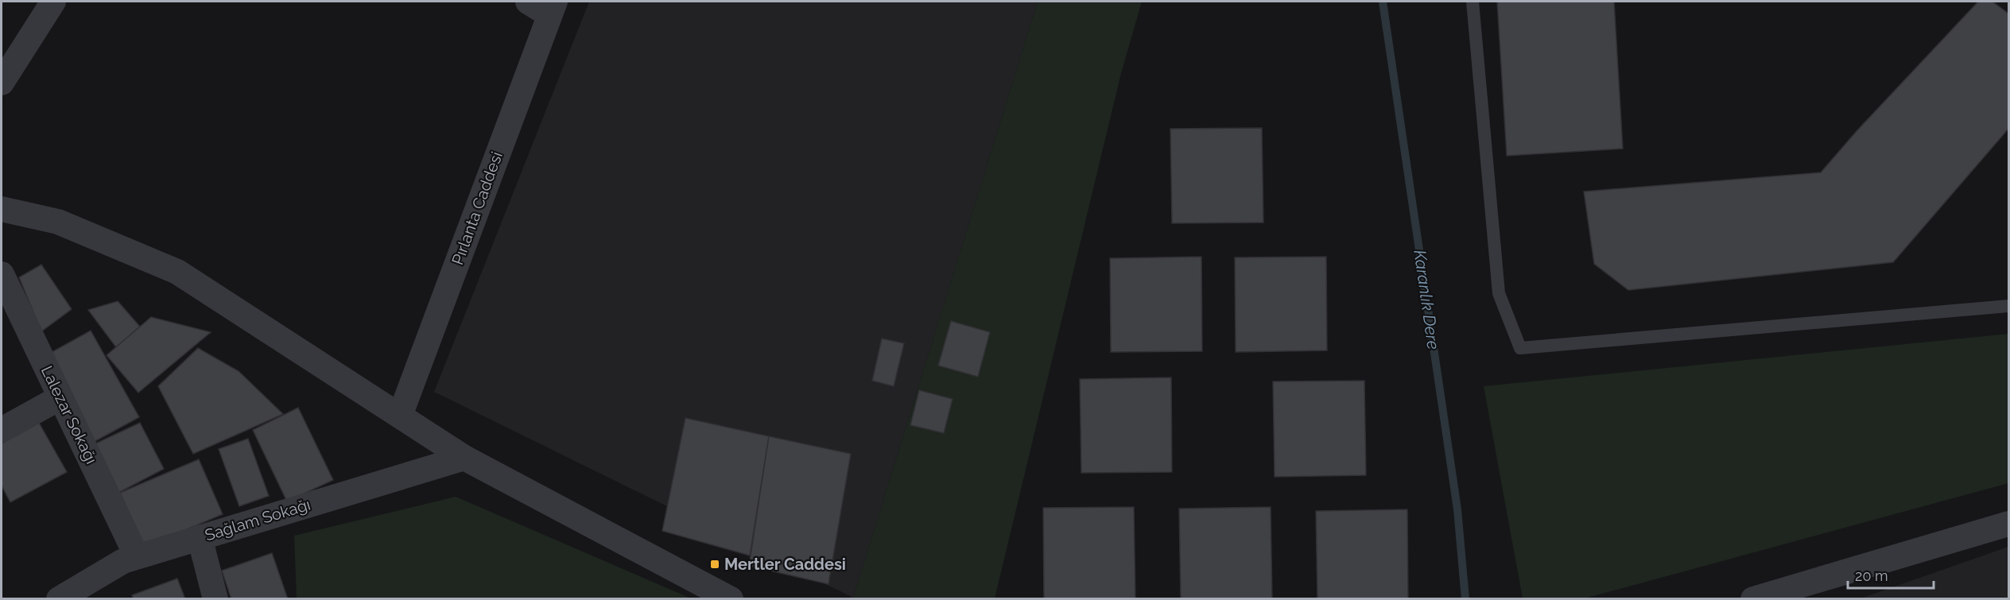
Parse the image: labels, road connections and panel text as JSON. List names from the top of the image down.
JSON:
{
  "streets": {
    "street": ["Pırlanta Caddesi", "Lalezar Sokağı", "Sağlam Sokağı"]
  },
  "crossings": [
    ["Lalezar Sokağı", "Sağlam Sokağı"]
  ],
  "water": ["Karanlık Dere"],
  "places": {
    "transit": ["Mertler Caddesi"]
  },
  "scale_bar": "20 m"
}
